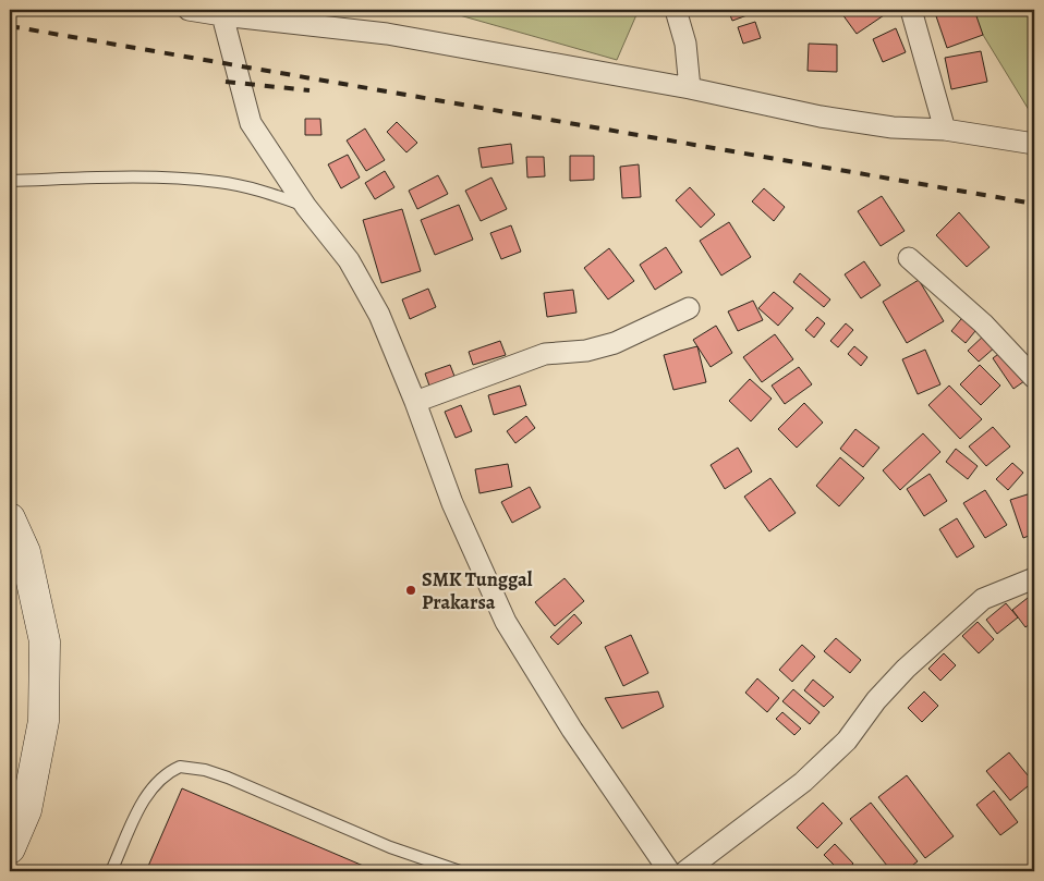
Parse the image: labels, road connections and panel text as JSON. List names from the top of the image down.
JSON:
{
  "places": ["SMK Tunggal Prakarsa"]
}
